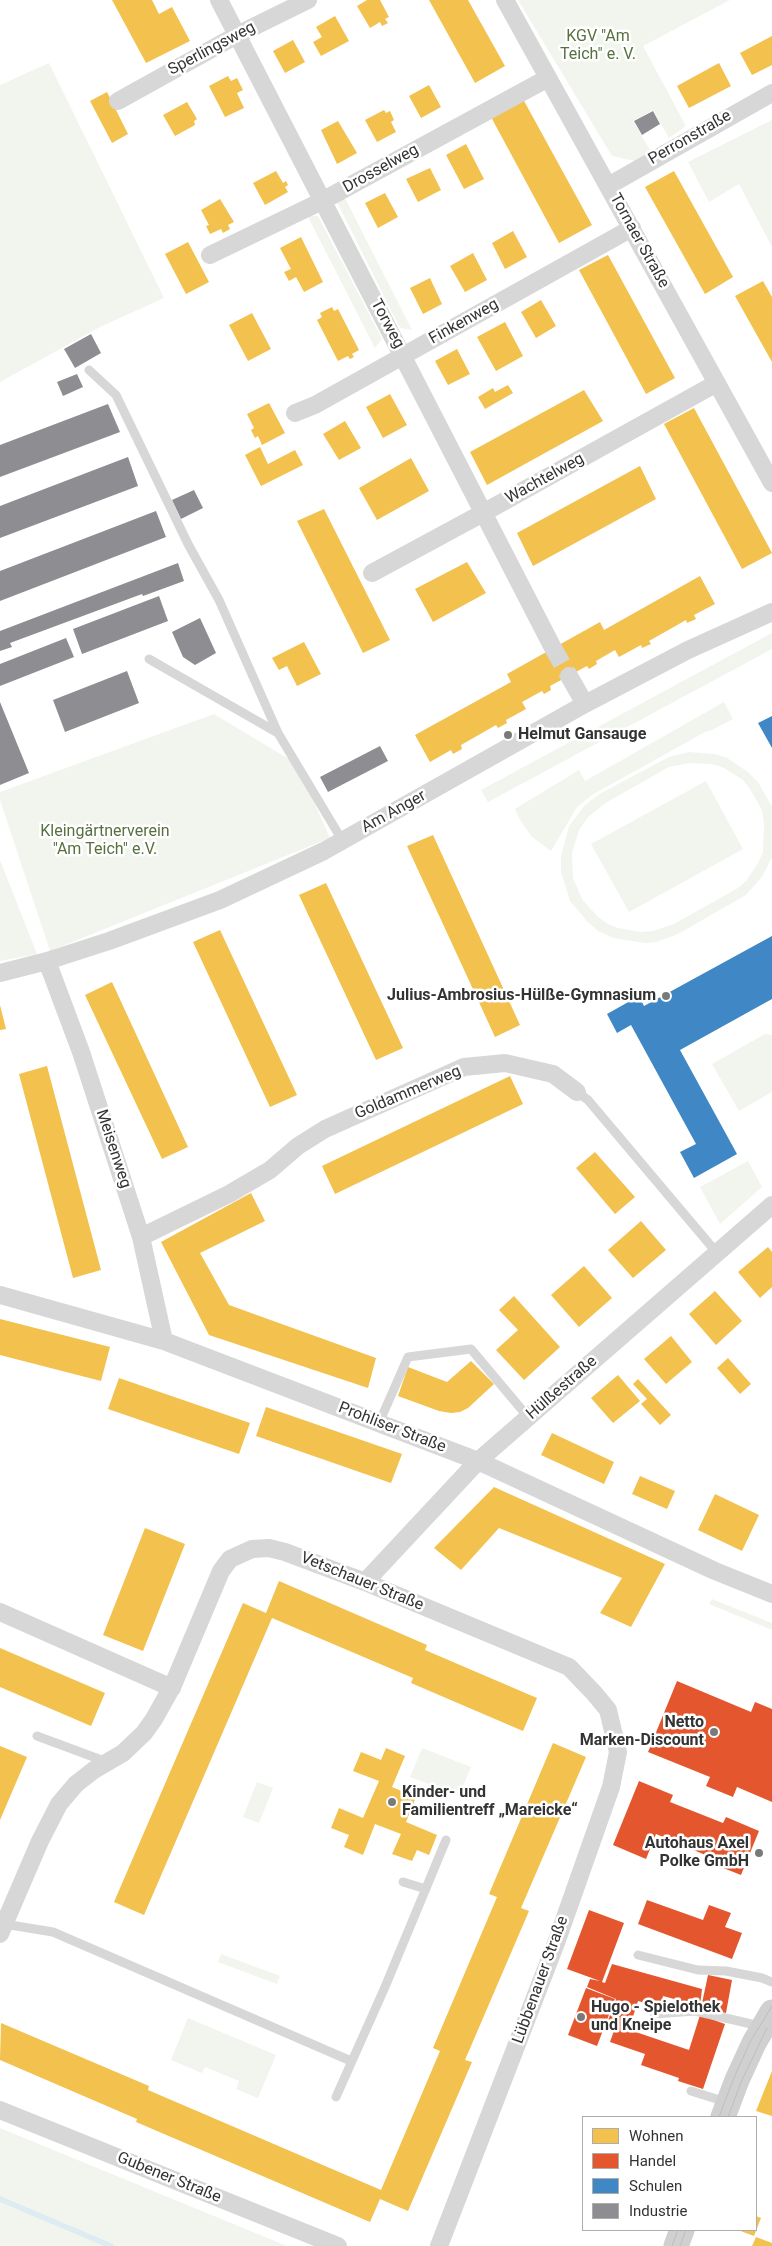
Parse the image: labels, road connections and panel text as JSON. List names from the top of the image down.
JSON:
{
  "streets": {
    "street": [
      "Sperlingsweg",
      "Perronstraße",
      "Drosselweg",
      "Tornaer Straße",
      "Finkenweg",
      "Torweg",
      "Wachtelweg",
      "Am Anger",
      "Goldammerweg",
      "Meisenweg",
      "Hülßestraße",
      "Prohliser Straße",
      "Vetschauer Straße",
      "Lübbenauer Straße",
      "Gubener Straße"
    ]
  },
  "crossings": [
    ["Sperlingsweg", "Torweg"],
    ["Perronstraße", "Tornaer Straße"],
    ["Drosselweg", "Tornaer Straße"],
    ["Drosselweg", "Torweg"],
    ["Tornaer Straße", "Finkenweg"],
    ["Tornaer Straße", "Wachtelweg"],
    ["Finkenweg", "Torweg"],
    ["Torweg", "Wachtelweg"],
    ["Am Anger", "Meisenweg"],
    ["Goldammerweg", "Meisenweg"],
    ["Goldammerweg", "Hülßestraße"],
    ["Meisenweg", "Prohliser Straße"],
    ["Hülßestraße", "Prohliser Straße"],
    ["Hülßestraße", "Vetschauer Straße"],
    ["Vetschauer Straße", "Lübbenauer Straße"]
  ],
  "parks": ["KGV \"Am Teich\" e. V.", "Kleingärtnerverein \"Am Teich\" e.V."],
  "places": [
    "Helmut Gansauge",
    "Julius-Ambrosius-Hülße-Gymnasium",
    "Netto Marken-Discount",
    "Kinder- und Familientreff „Mareicke“",
    "Autohaus Axel Polke GmbH",
    "Hugo - Spielothek und Kneipe"
  ],
  "legend": [
    "Wohnen",
    "Handel",
    "Schulen",
    "Industrie"
  ]
}
